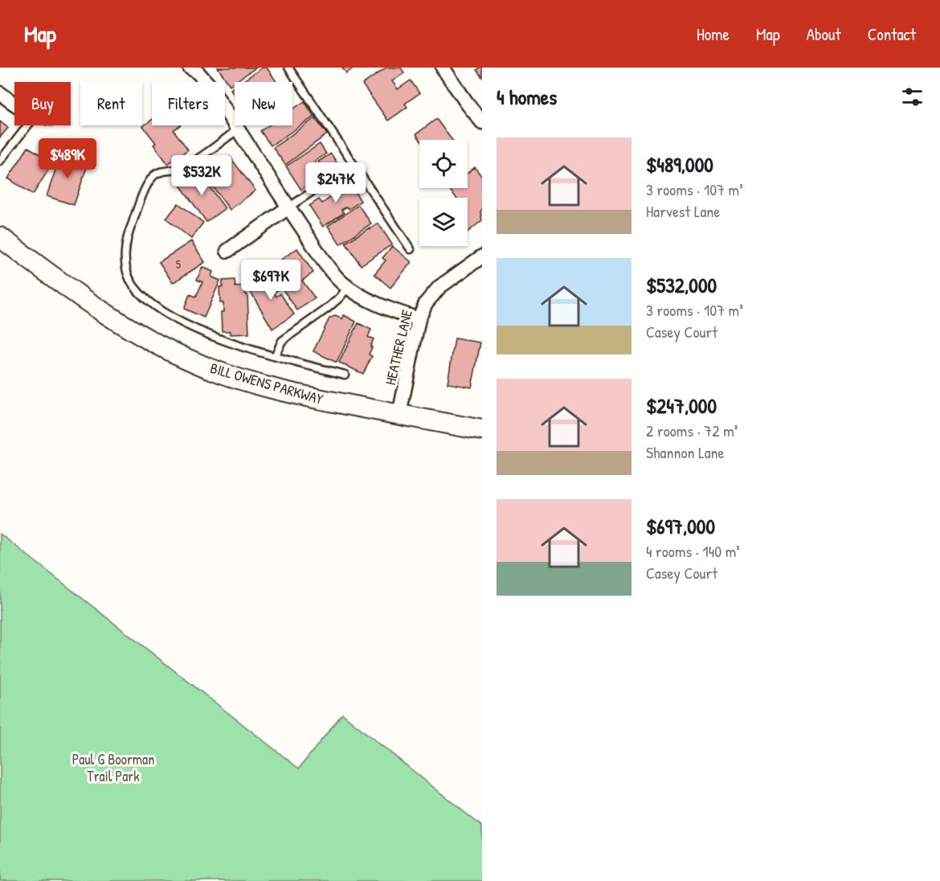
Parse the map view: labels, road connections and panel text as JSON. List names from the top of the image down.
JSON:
{
  "streets": {
    "main road": ["BILL OWENS PARKWAY"],
    "street": ["HEATHER LANE"]
  },
  "crossings": [
    ["HEATHER LANE", "BILL OWENS PARKWAY"]
  ],
  "parks": ["Paul G Boorman Trail Park"],
  "house_numbers": ["5"],
  "page": {
    "header": "Map",
    "nav": [
      "Home",
      "Map",
      "About",
      "Contact"
    ],
    "heading": "4 homes",
    "chip": [
      "Buy",
      "Rent",
      "Filters",
      "New"
    ],
    "list": [
      {
        "name": "$489,000",
        "note": "3 rooms · 107 m² · Harvest Lane"
      },
      {
        "name": "$532,000",
        "note": "3 rooms · 107 m² · Casey Court"
      },
      {
        "name": "$247,000",
        "note": "2 rooms · 72 m² · Shannon Lane"
      },
      {
        "name": "$697,000",
        "note": "4 rooms · 140 m² · Casey Court"
      }
    ],
    "price": [
      "$489K",
      "$532K",
      "$247K",
      "$697K"
    ]
  }
}
